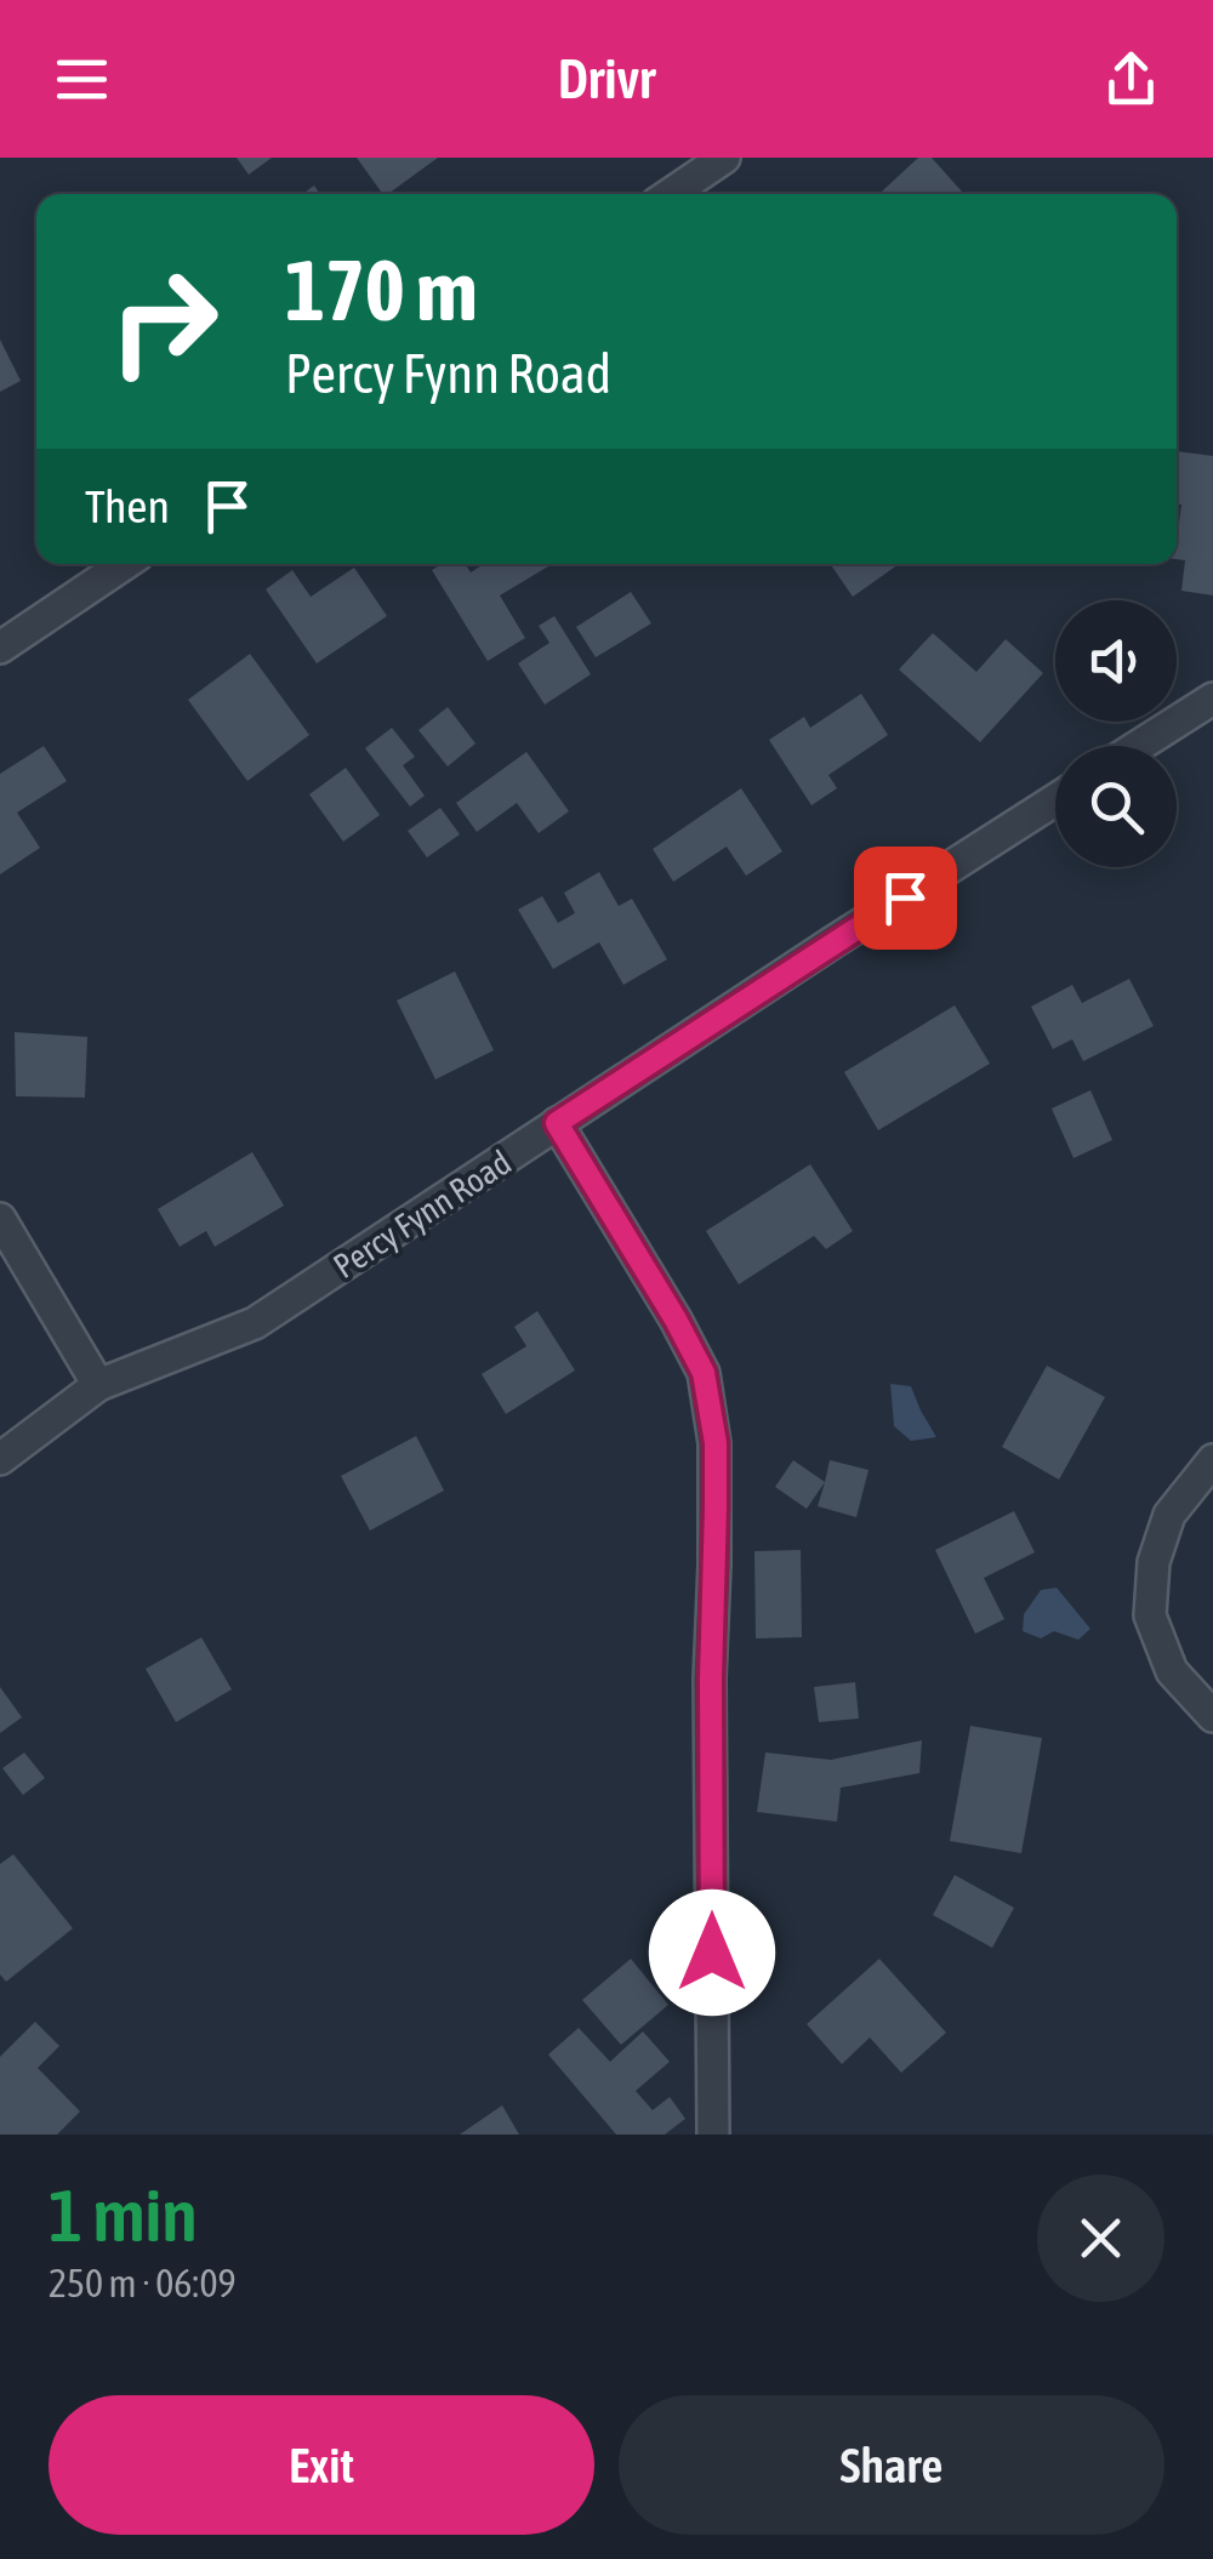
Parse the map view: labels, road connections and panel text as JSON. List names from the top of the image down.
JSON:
{
  "streets": {
    "street": ["Percy Fynn Road"]
  },
  "page": {
    "header": "Drivr",
    "turn": ["170 m", "Percy Fynn Road"],
    "then": "Then",
    "heading": ["1 min", "250 m · 06:09"],
    "buttons": ["Exit", "Share"]
  }
}
